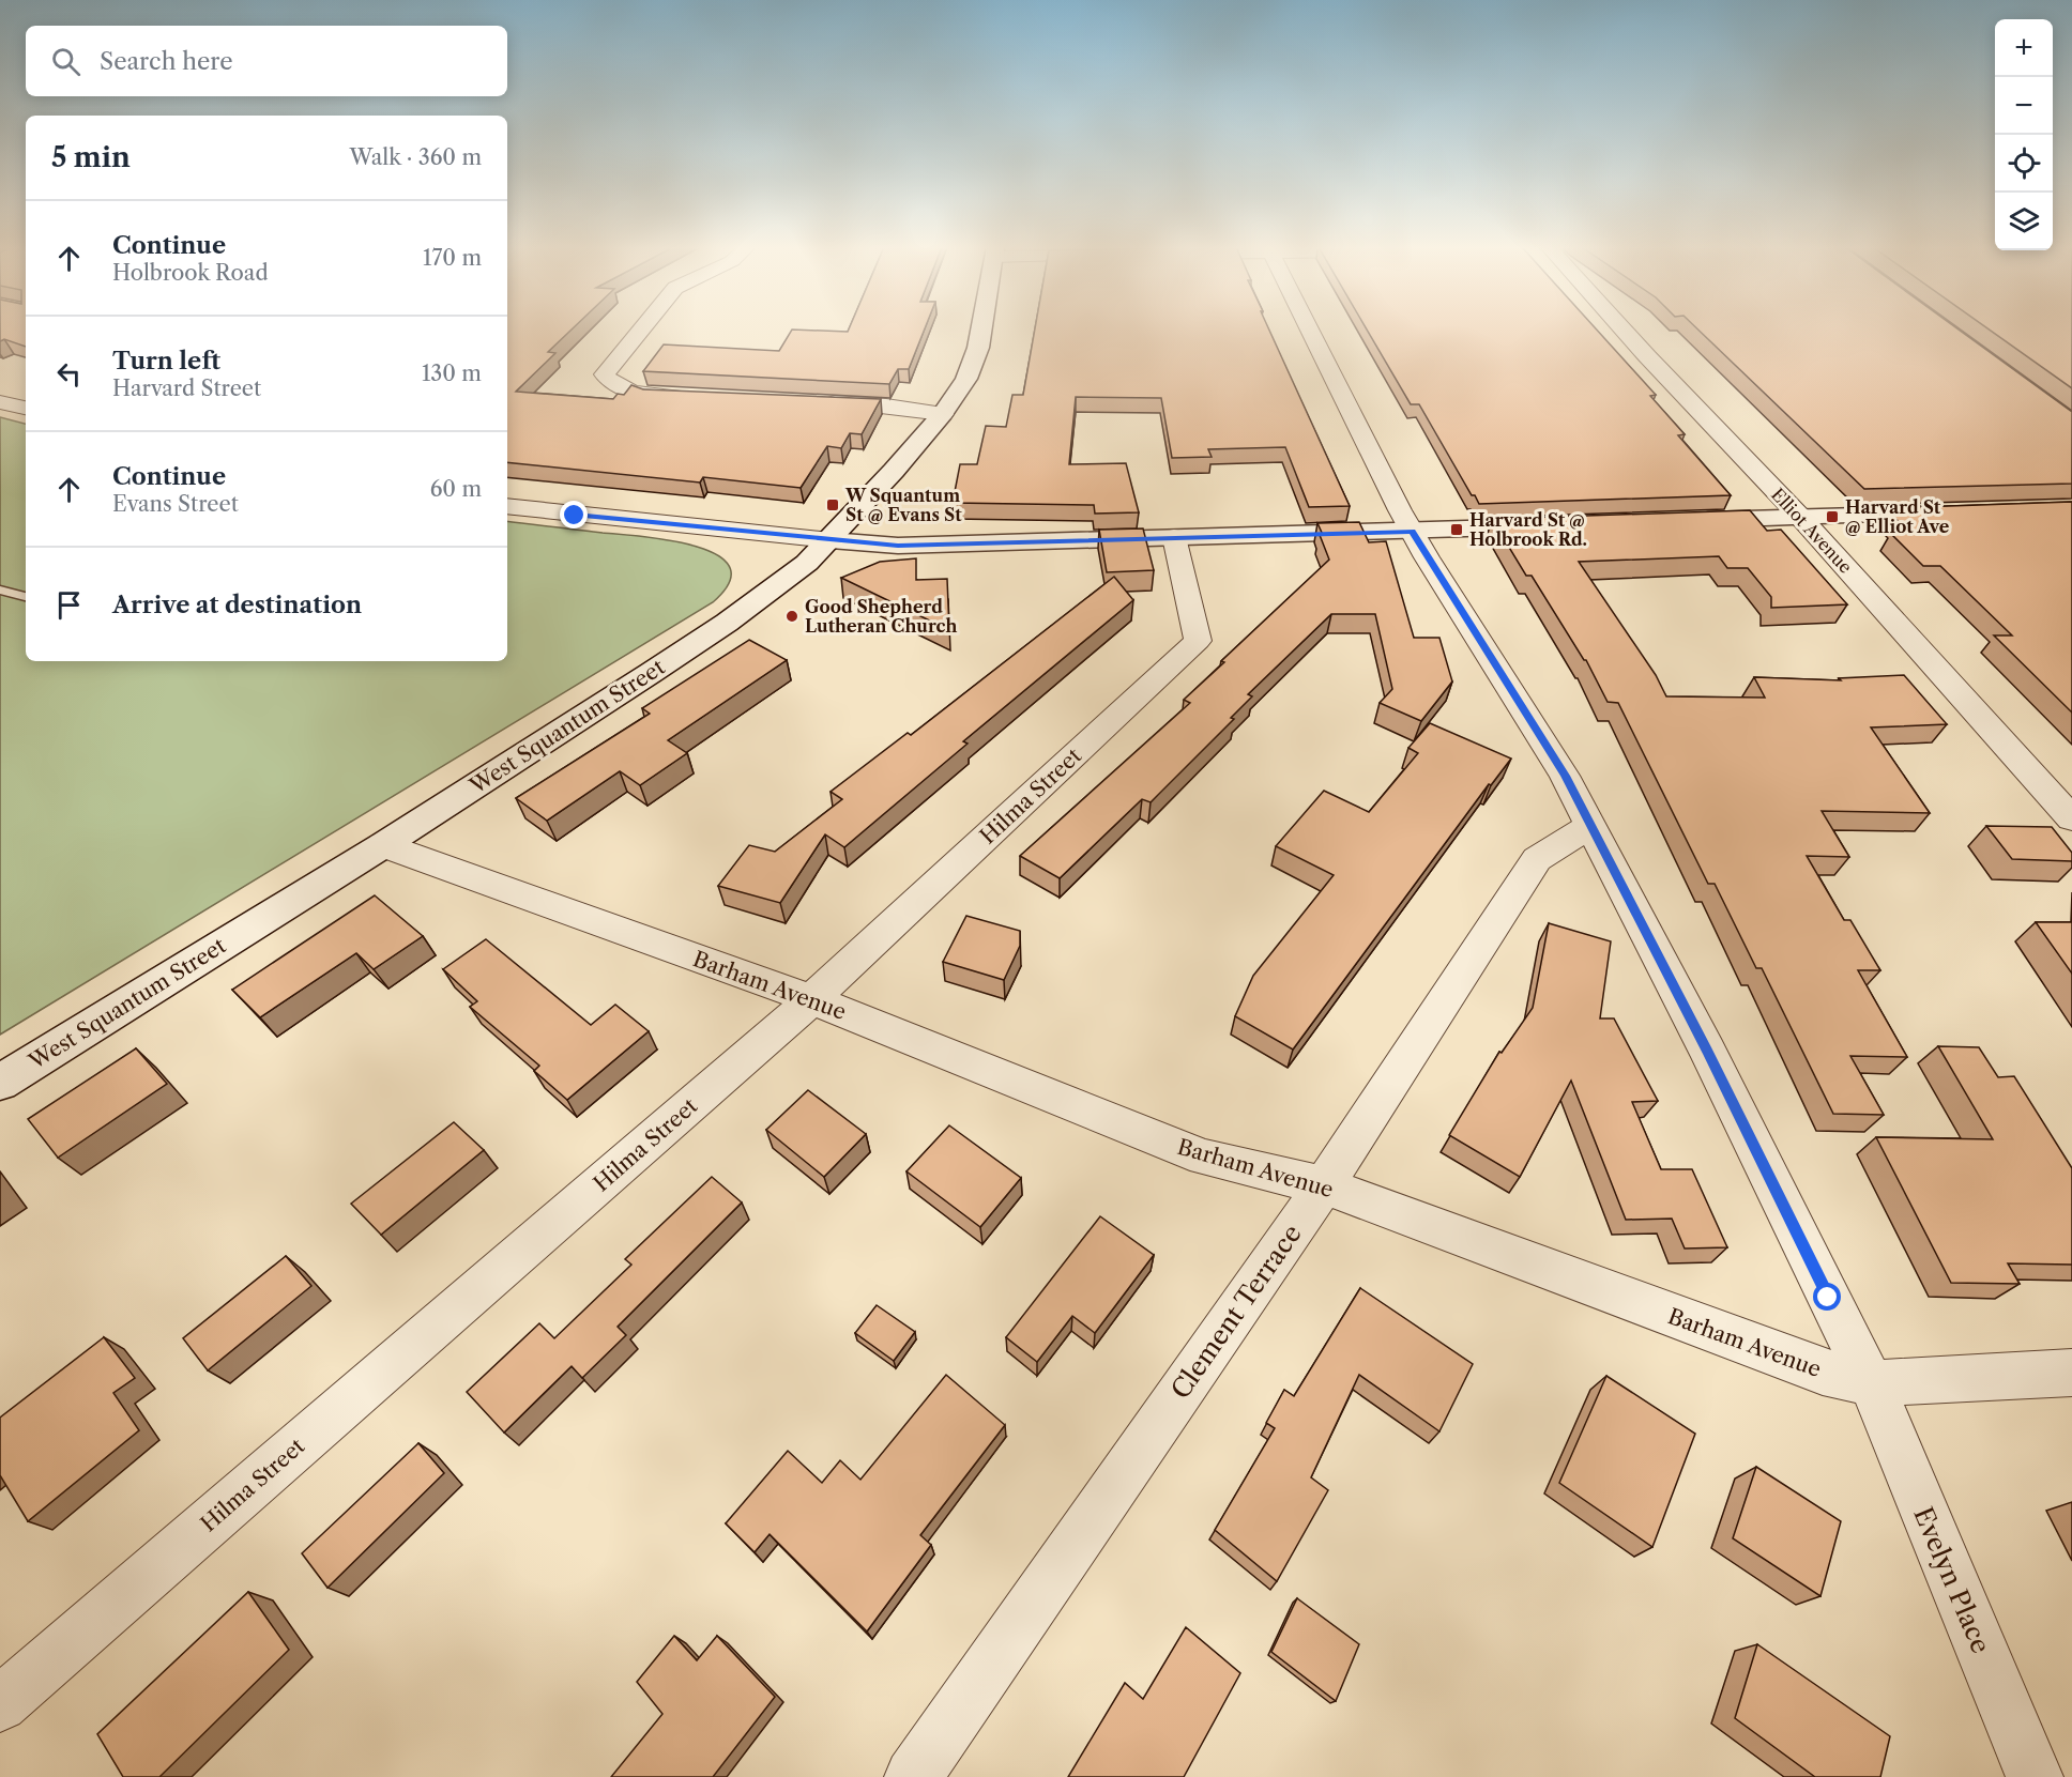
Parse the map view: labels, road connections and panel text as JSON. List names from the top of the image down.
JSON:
{
  "streets": {
    "main road": ["West Squantum Street"],
    "street": [
      "Elliot Avenue",
      "Hilma Street",
      "Barham Avenue",
      "Clement Terrace",
      "Evelyn Place"
    ]
  },
  "crossings": [
    ["West Squantum Street", "Barham Avenue"],
    ["Hilma Street", "Barham Avenue"],
    ["Barham Avenue", "Clement Terrace"],
    ["Barham Avenue", "Evelyn Place"],
    ["Clement Terrace", "Evelyn Place"]
  ],
  "places": {
    "transit": ["W Squantum St @ Evans St", "Harvard St @ Elliot Ave", "Harvard St @ Holbrook Rd."],
    "other": ["Good Shepherd Lutheran Church"]
  },
  "page": {
    "map_buttons": ["+", "−"],
    "search": "Search here",
    "heading": ["5 min", "Walk · 360 m"],
    "list": [
      ["Continue", "Holbrook Road", "170 m"],
      ["Turn left", "Harvard Street", "130 m"],
      ["Continue", "Evans Street", "60 m"],
      "Arrive at destination"
    ]
  }
}
